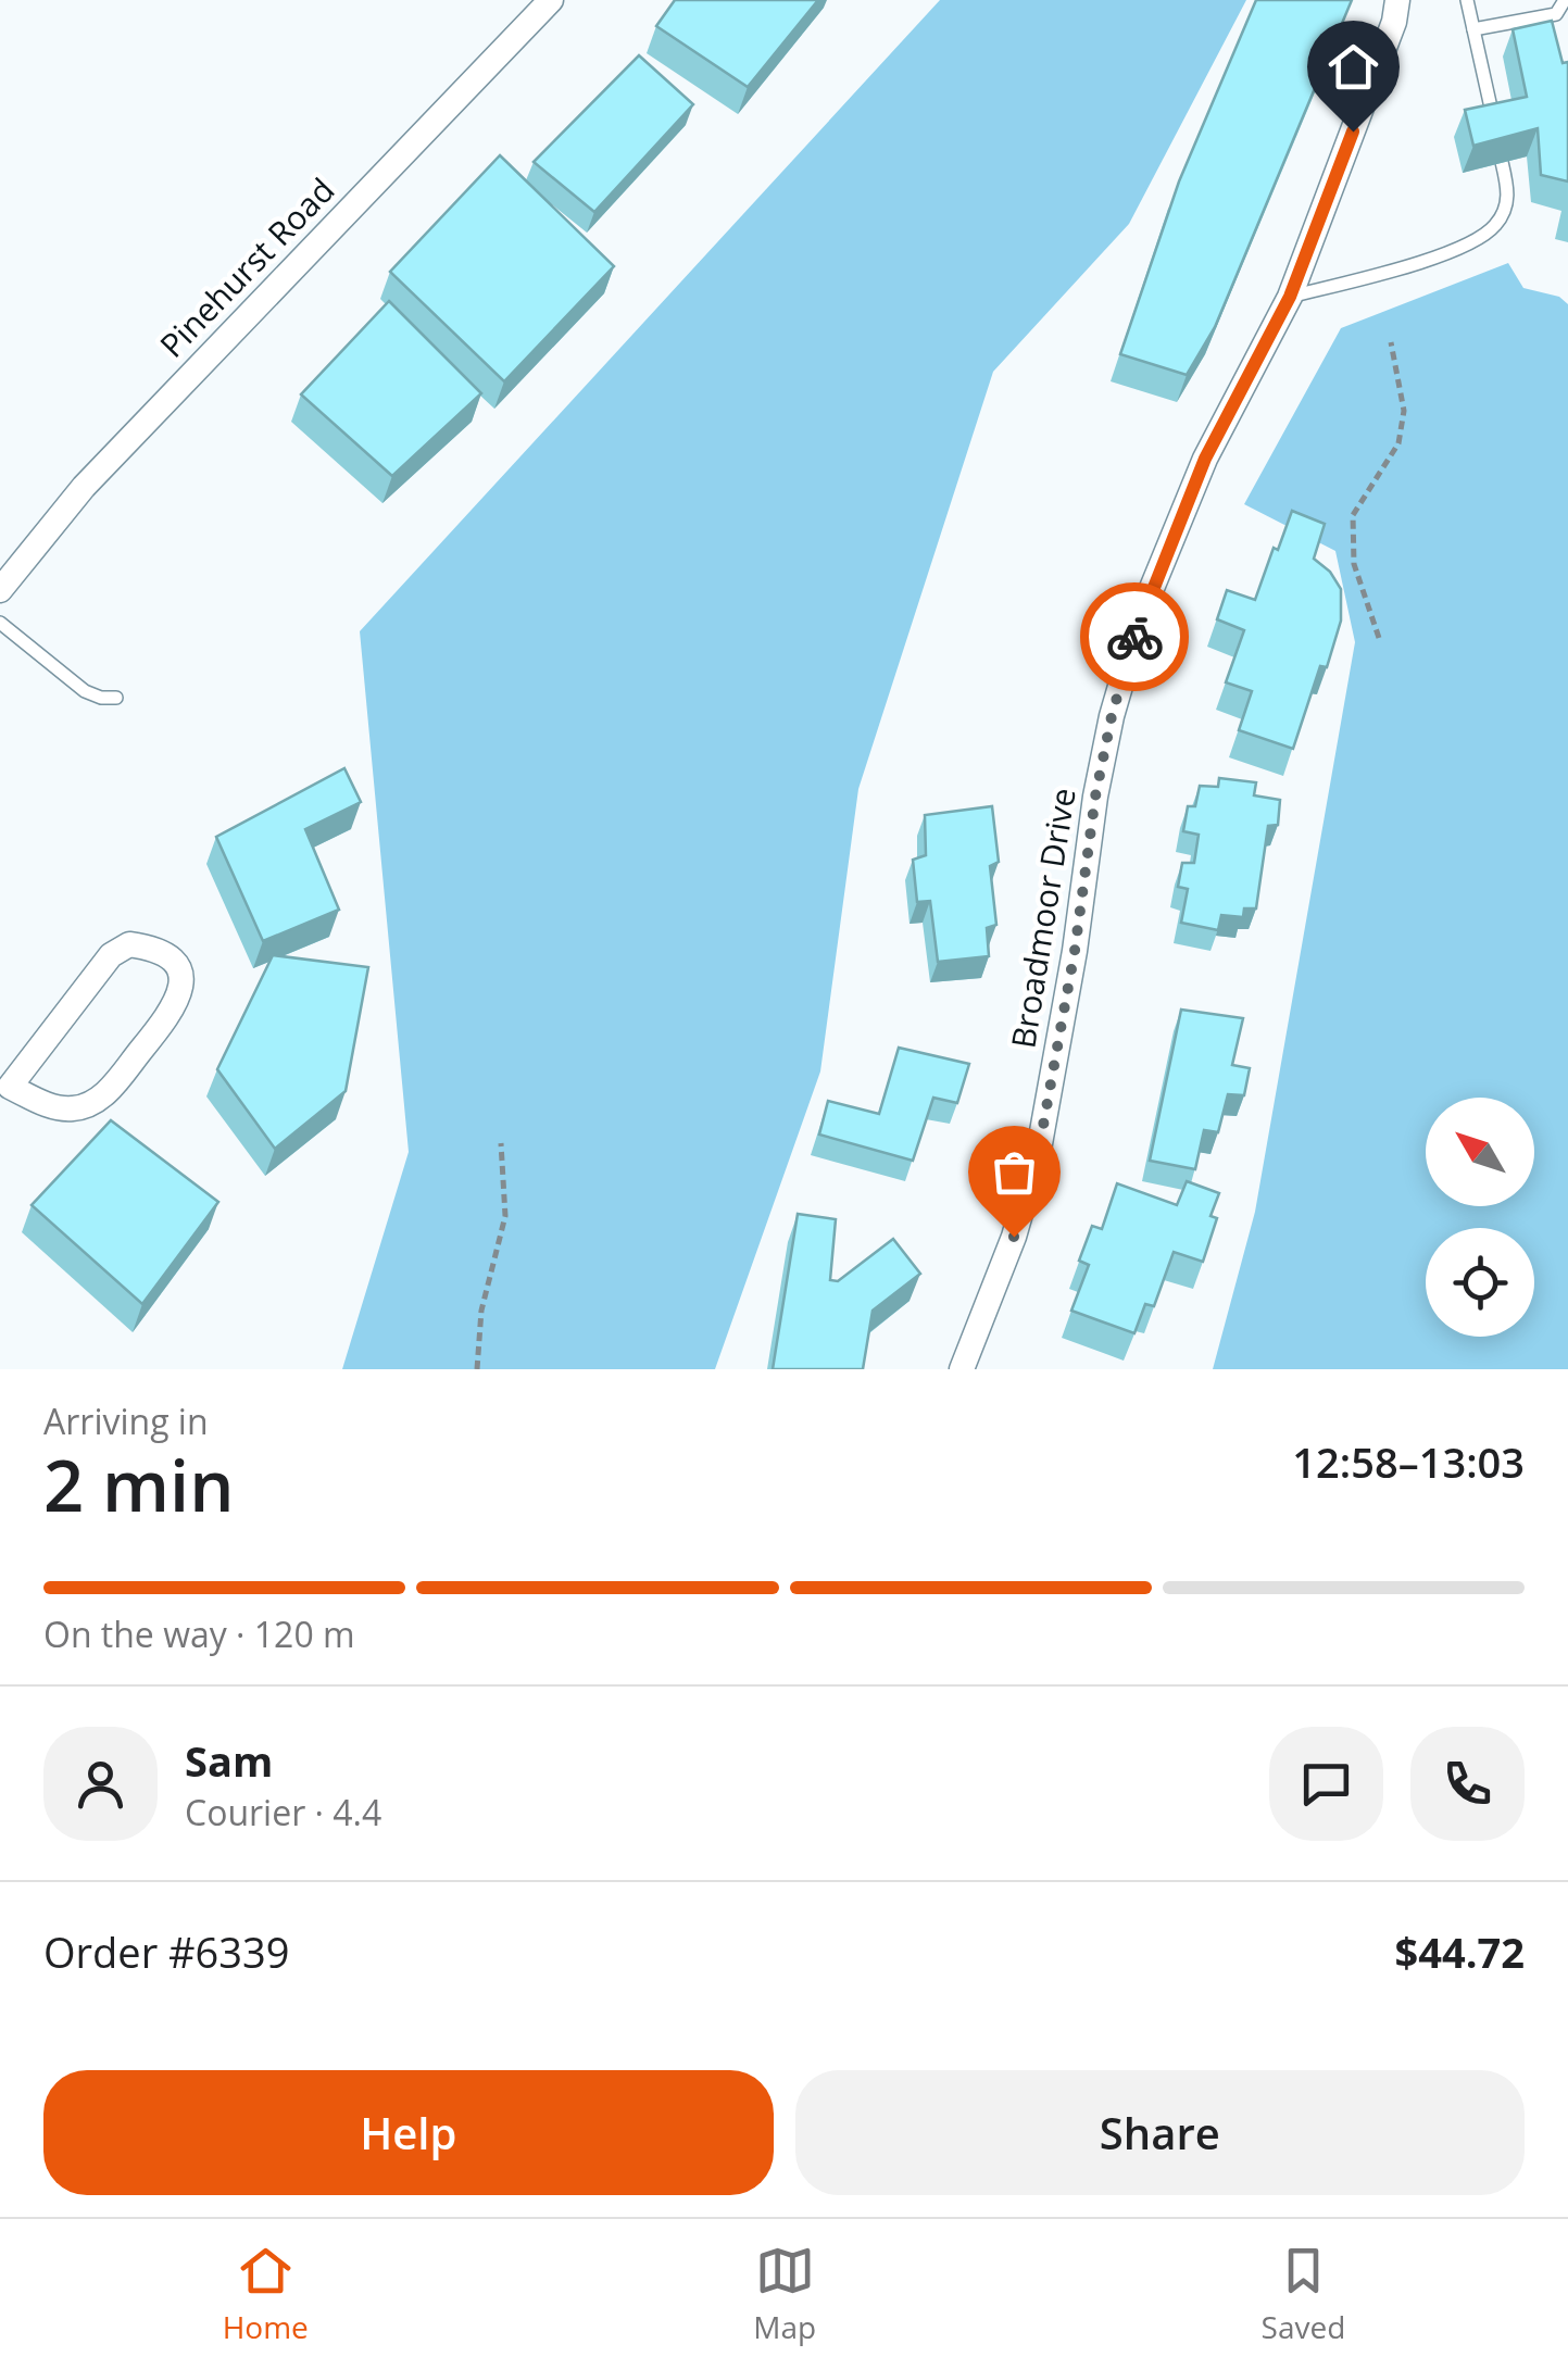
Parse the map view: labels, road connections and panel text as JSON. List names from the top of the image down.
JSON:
{
  "streets": {
    "street": ["Pinehurst Road", "Broadmoor Drive"]
  },
  "north": "top left",
  "page": {
    "heading": ["2 min", "Arriving in", "12:58–13:03"],
    "panel": [
      "Sam",
      "Courier · 4.4",
      "Order #6339",
      "$44.72"
    ],
    "bar": "On the way · 120 m",
    "buttons": ["Help", "Share"],
    "tabs": ["Home", "Map", "Saved"]
  }
}
